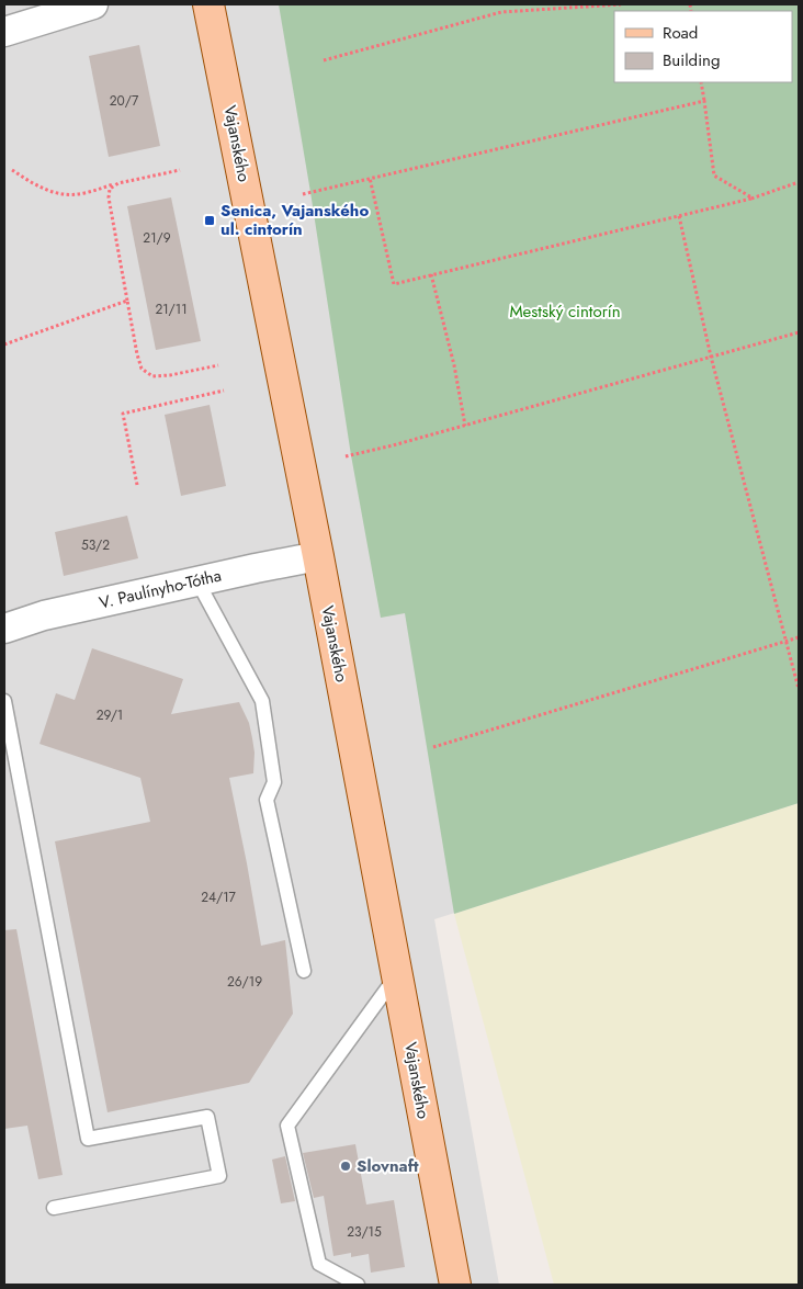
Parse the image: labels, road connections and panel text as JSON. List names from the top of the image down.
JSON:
{
  "streets": {
    "main road": ["Vajanského"],
    "street": ["V. Paulínyho-Tótha"]
  },
  "crossings": [
    ["Vajanského", "V. Paulínyho-Tótha"]
  ],
  "parks": ["Mestský cintorín"],
  "places": {
    "transit": ["Senica, Vajanského ul. cintorín"],
    "other": ["Slovnaft"]
  },
  "house_numbers": [
    "20/7",
    "21/9",
    "21/11",
    "53/2",
    "29/1",
    "24/17",
    "26/19",
    "23/15"
  ],
  "legend": ["Road", "Building"]
}
